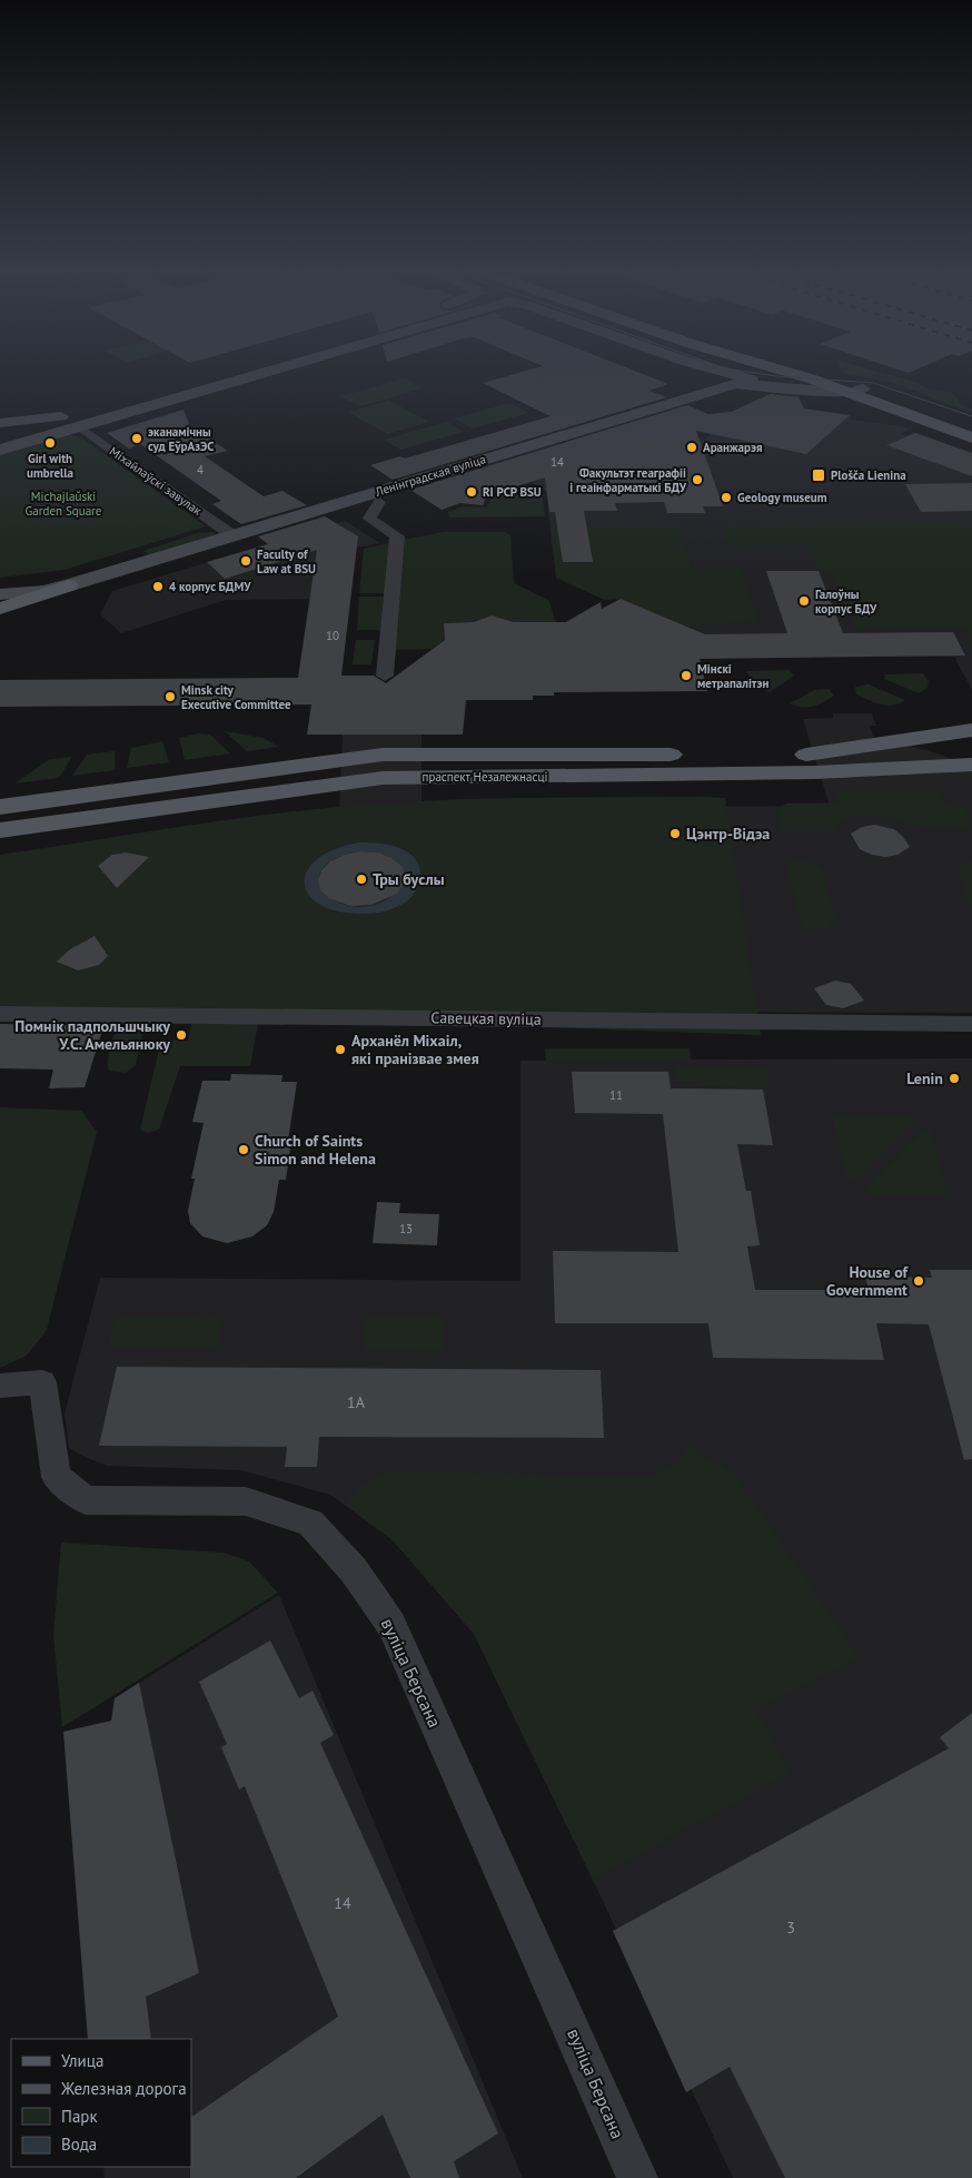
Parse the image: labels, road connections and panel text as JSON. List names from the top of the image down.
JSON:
{
  "streets": {
    "main road": ["праспект Незалежнасці"],
    "street": [
      "Ленінградская вуліца",
      "Міхайлаўскі завулак",
      "Савецкая вуліца",
      "вуліца Берсана"
    ]
  },
  "crossings": [
    ["Ленінградская вуліца", "Міхайлаўскі завулак"]
  ],
  "parks": ["Michajlaŭski Garden Square"],
  "places": {
    "other": [
      "эканамічны суд ЕўрАзЭС",
      "Girl with umbrella",
      "Аранжарэя",
      "Факультэт геаграфіі і геаінфарматыкі БДУ",
      "RI PCP BSU",
      "Geology museum",
      "Faculty of Law at BSU",
      "4 корпус БДМУ",
      "Галоўны корпус БДУ",
      "Мінскі метрапалітэн",
      "Minsk city Executive Committee",
      "Цэнтр-Відэа",
      "Тры буслы",
      "Помнік падпольшчыку У.С. Амельянюку",
      "Арханёл Міхаіл, які пранізвае змея",
      "Lenin",
      "Church of Saints Simon and Helena",
      "House of Government"
    ],
    "transit": ["Plošča Lienina"]
  },
  "house_numbers": [
    "14",
    "4",
    "10",
    "11",
    "13",
    "1А",
    "14",
    "3"
  ],
  "legend": [
    "Улица",
    "Железная дорога",
    "Парк",
    "Вода"
  ]
}
